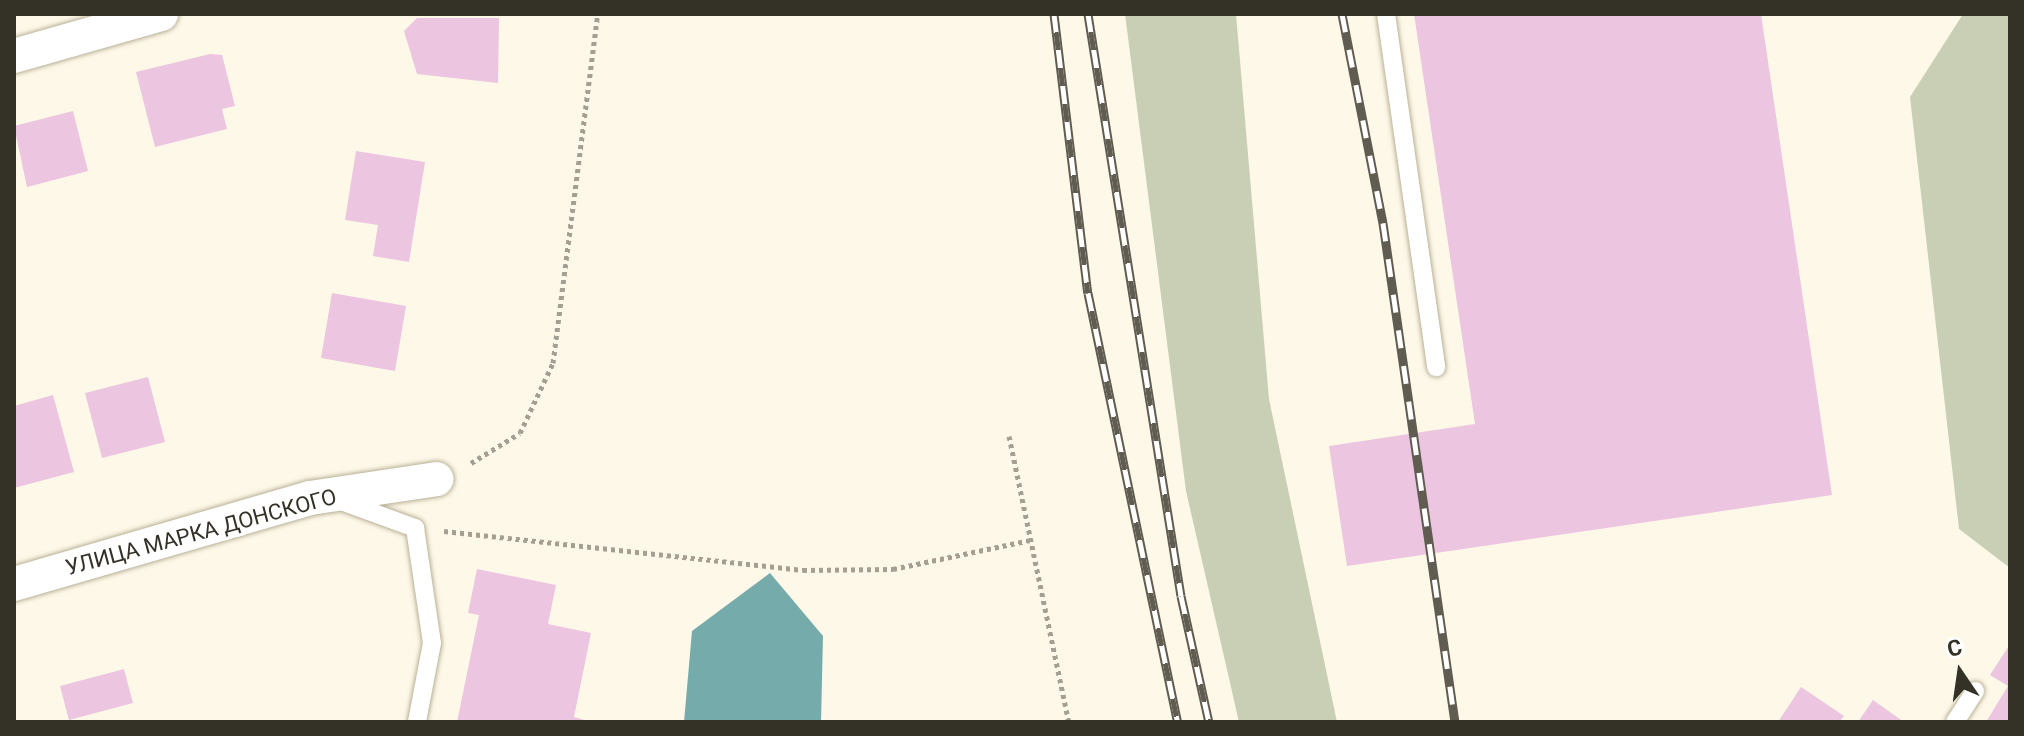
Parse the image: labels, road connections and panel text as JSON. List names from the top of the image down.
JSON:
{
  "streets": {
    "street": ["УЛИЦА МАРКА ДОНСКОГО"]
  },
  "north": "top"
}
